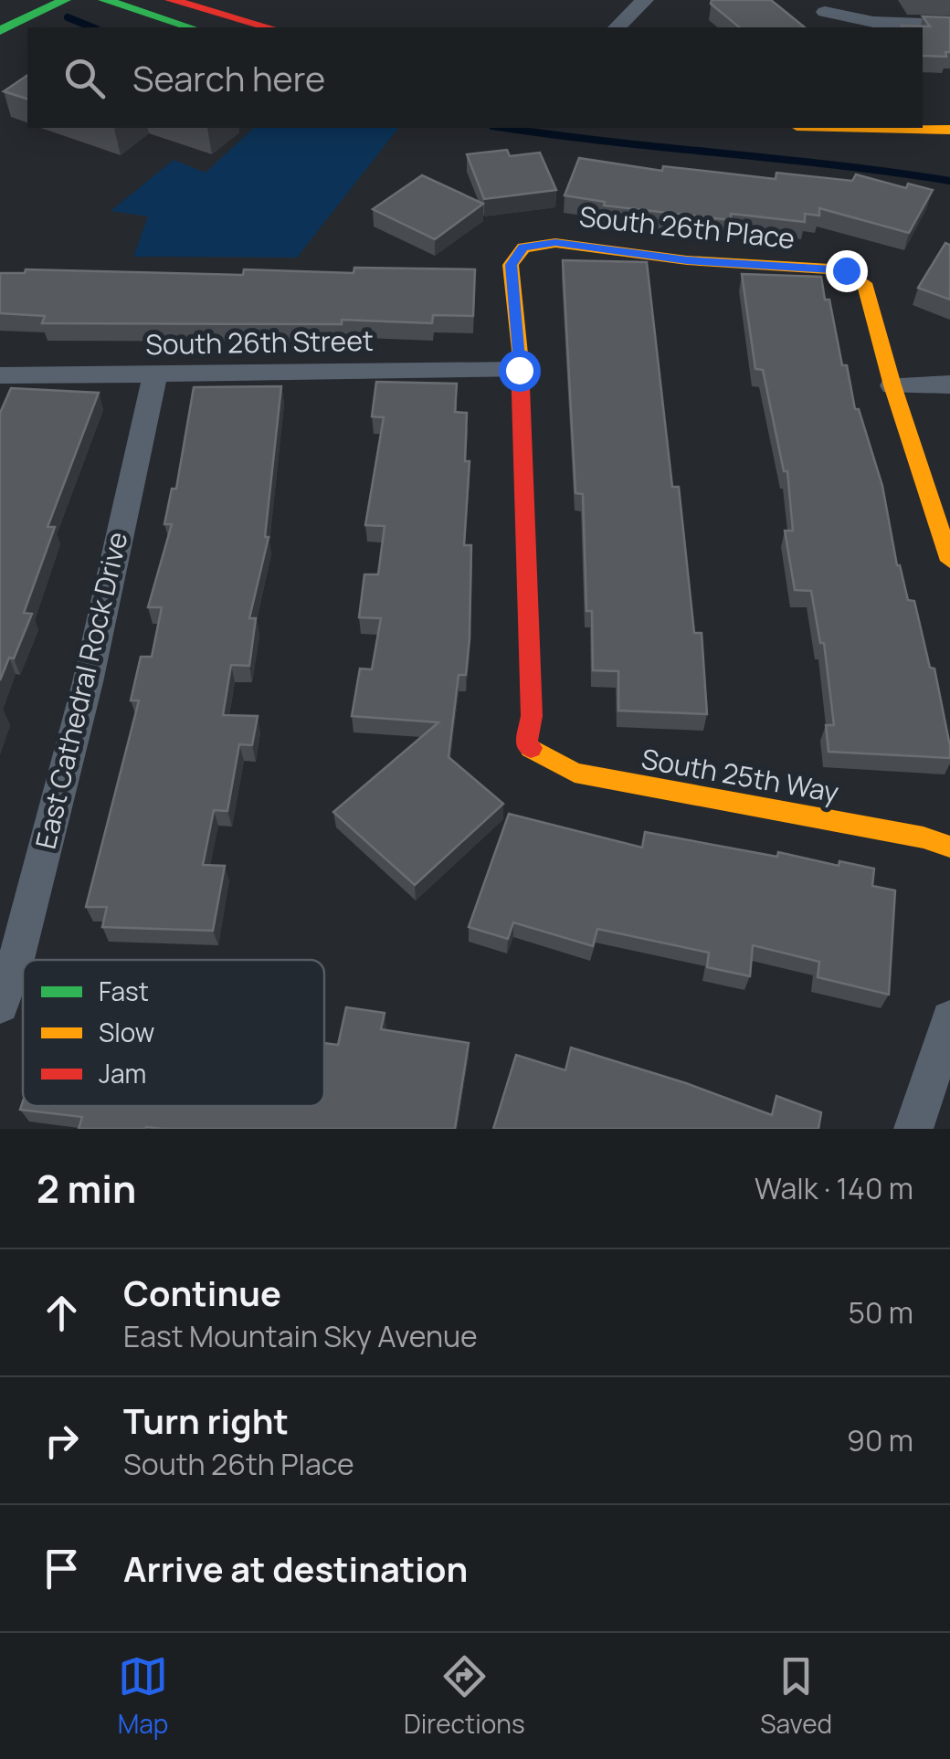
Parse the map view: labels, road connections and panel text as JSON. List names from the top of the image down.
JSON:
{
  "streets": {
    "street": [
      "South 26th Place",
      "South 26th Street",
      "East Cathedral Rock Drive",
      "South 25th Way"
    ]
  },
  "crossings": [
    ["South 26th Place", "South 26th Street"],
    ["South 26th Place", "South 25th Way"],
    ["South 26th Street", "East Cathedral Rock Drive"],
    ["South 26th Street", "South 25th Way"]
  ],
  "legend": ["Fast", "Slow", "Jam"],
  "page": {
    "search": "Search here",
    "heading": ["2 min", "Walk · 140 m"],
    "list": [
      ["Continue", "East Mountain Sky Avenue", "50 m"],
      ["Turn right", "South 26th Place", "90 m"],
      "Arrive at destination"
    ],
    "nav": ["Map", "Directions", "Saved"]
  }
}
